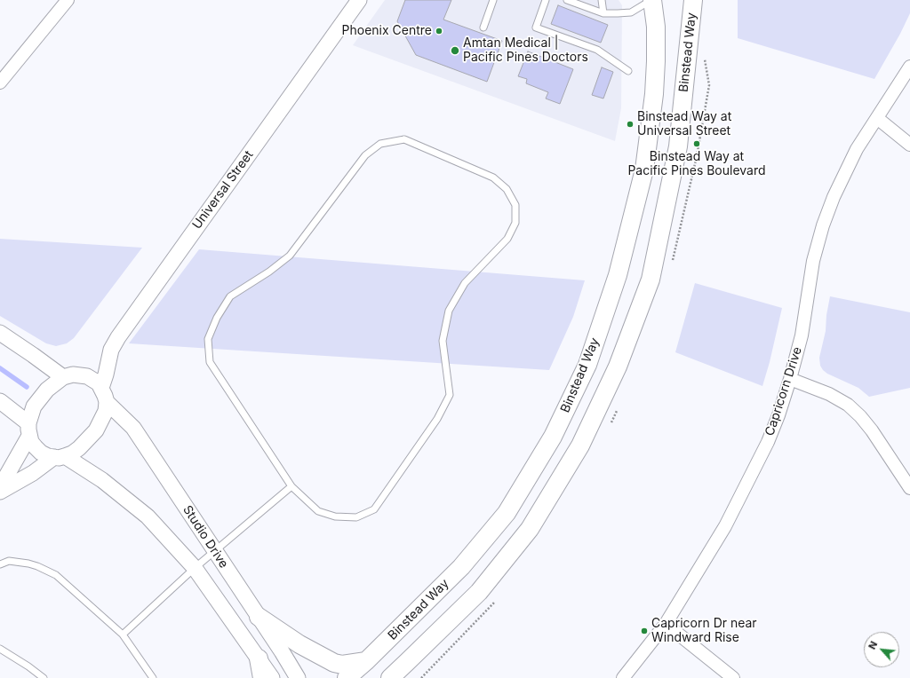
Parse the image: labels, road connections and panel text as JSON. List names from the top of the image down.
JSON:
{
  "streets": {
    "main road": ["Binstead Way"],
    "street": ["Universal Street", "Capricorn Drive", "Studio Drive"]
  },
  "crossings": [
    ["Universal Street", "Studio Drive"]
  ],
  "places": [
    "Phoenix Centre",
    "Amtan Medical | Pacific Pines Doctors",
    "Binstead Way at Universal Street",
    "Binstead Way at Pacific Pines Boulevard",
    "Capricorn Dr near Windward Rise"
  ],
  "north": "top left"
}
